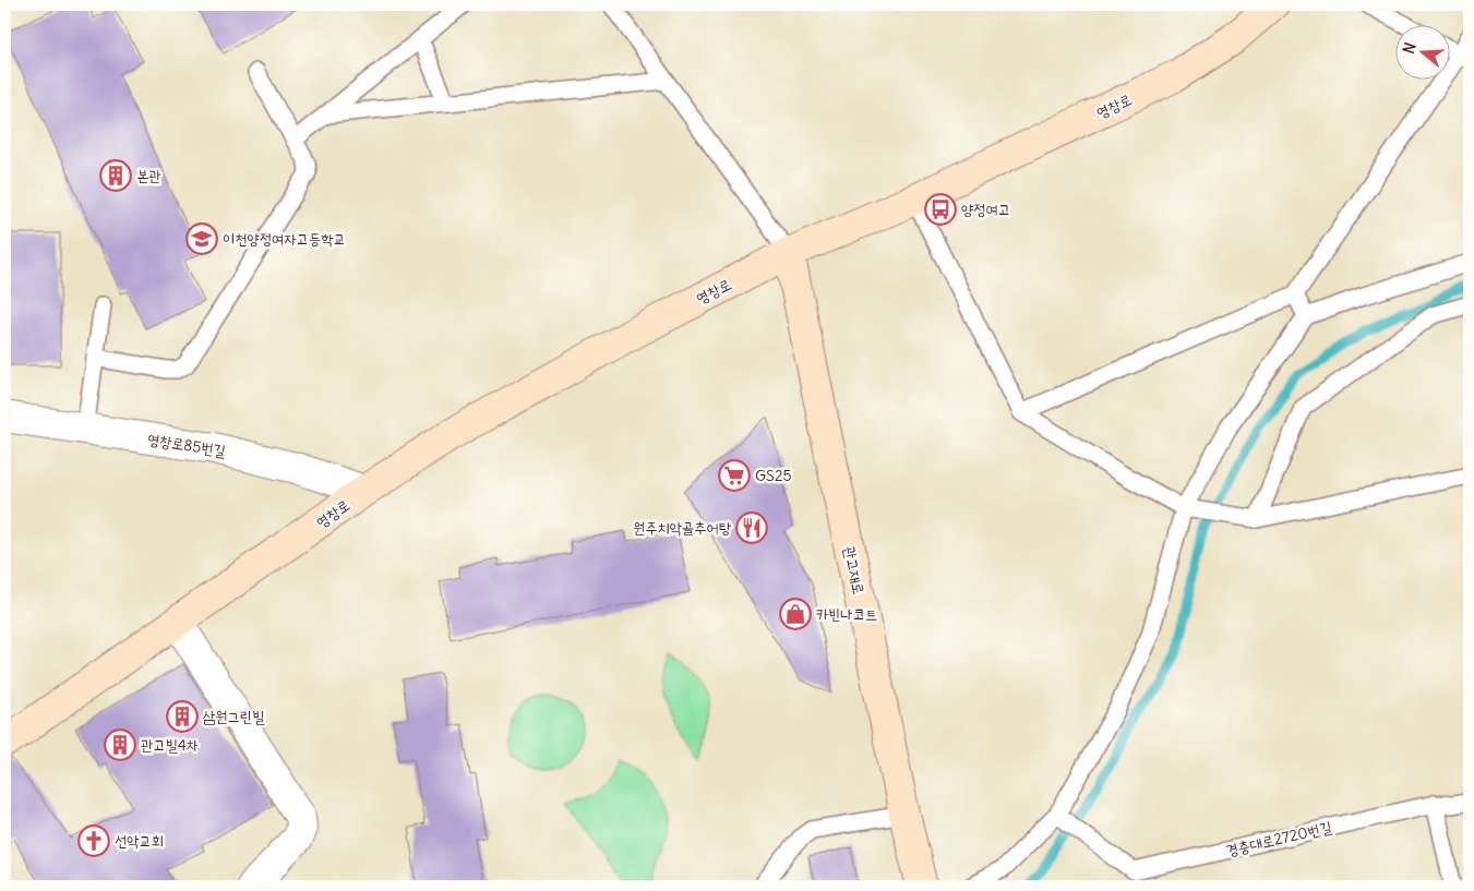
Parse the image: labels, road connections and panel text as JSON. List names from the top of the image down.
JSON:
{
  "streets": {
    "street": ["영창로", "영창로85번길", "관고재로"],
    "lane": ["경충대로2720번길"]
  },
  "crossings": [
    ["영창로", "영창로85번길"],
    ["영창로", "관고재로"]
  ],
  "places": {
    "building": ["본관", "삼원그린빌", "관고빌4차"],
    "bus stop": ["양정여고"],
    "school or university": ["이천양정여자고등학교"],
    "supermarket": ["GS25"],
    "restaurant": ["원주치악골추어탕"],
    "shop": ["카빈나코트"],
    "church": ["선악교회"]
  },
  "north": "left"
}
